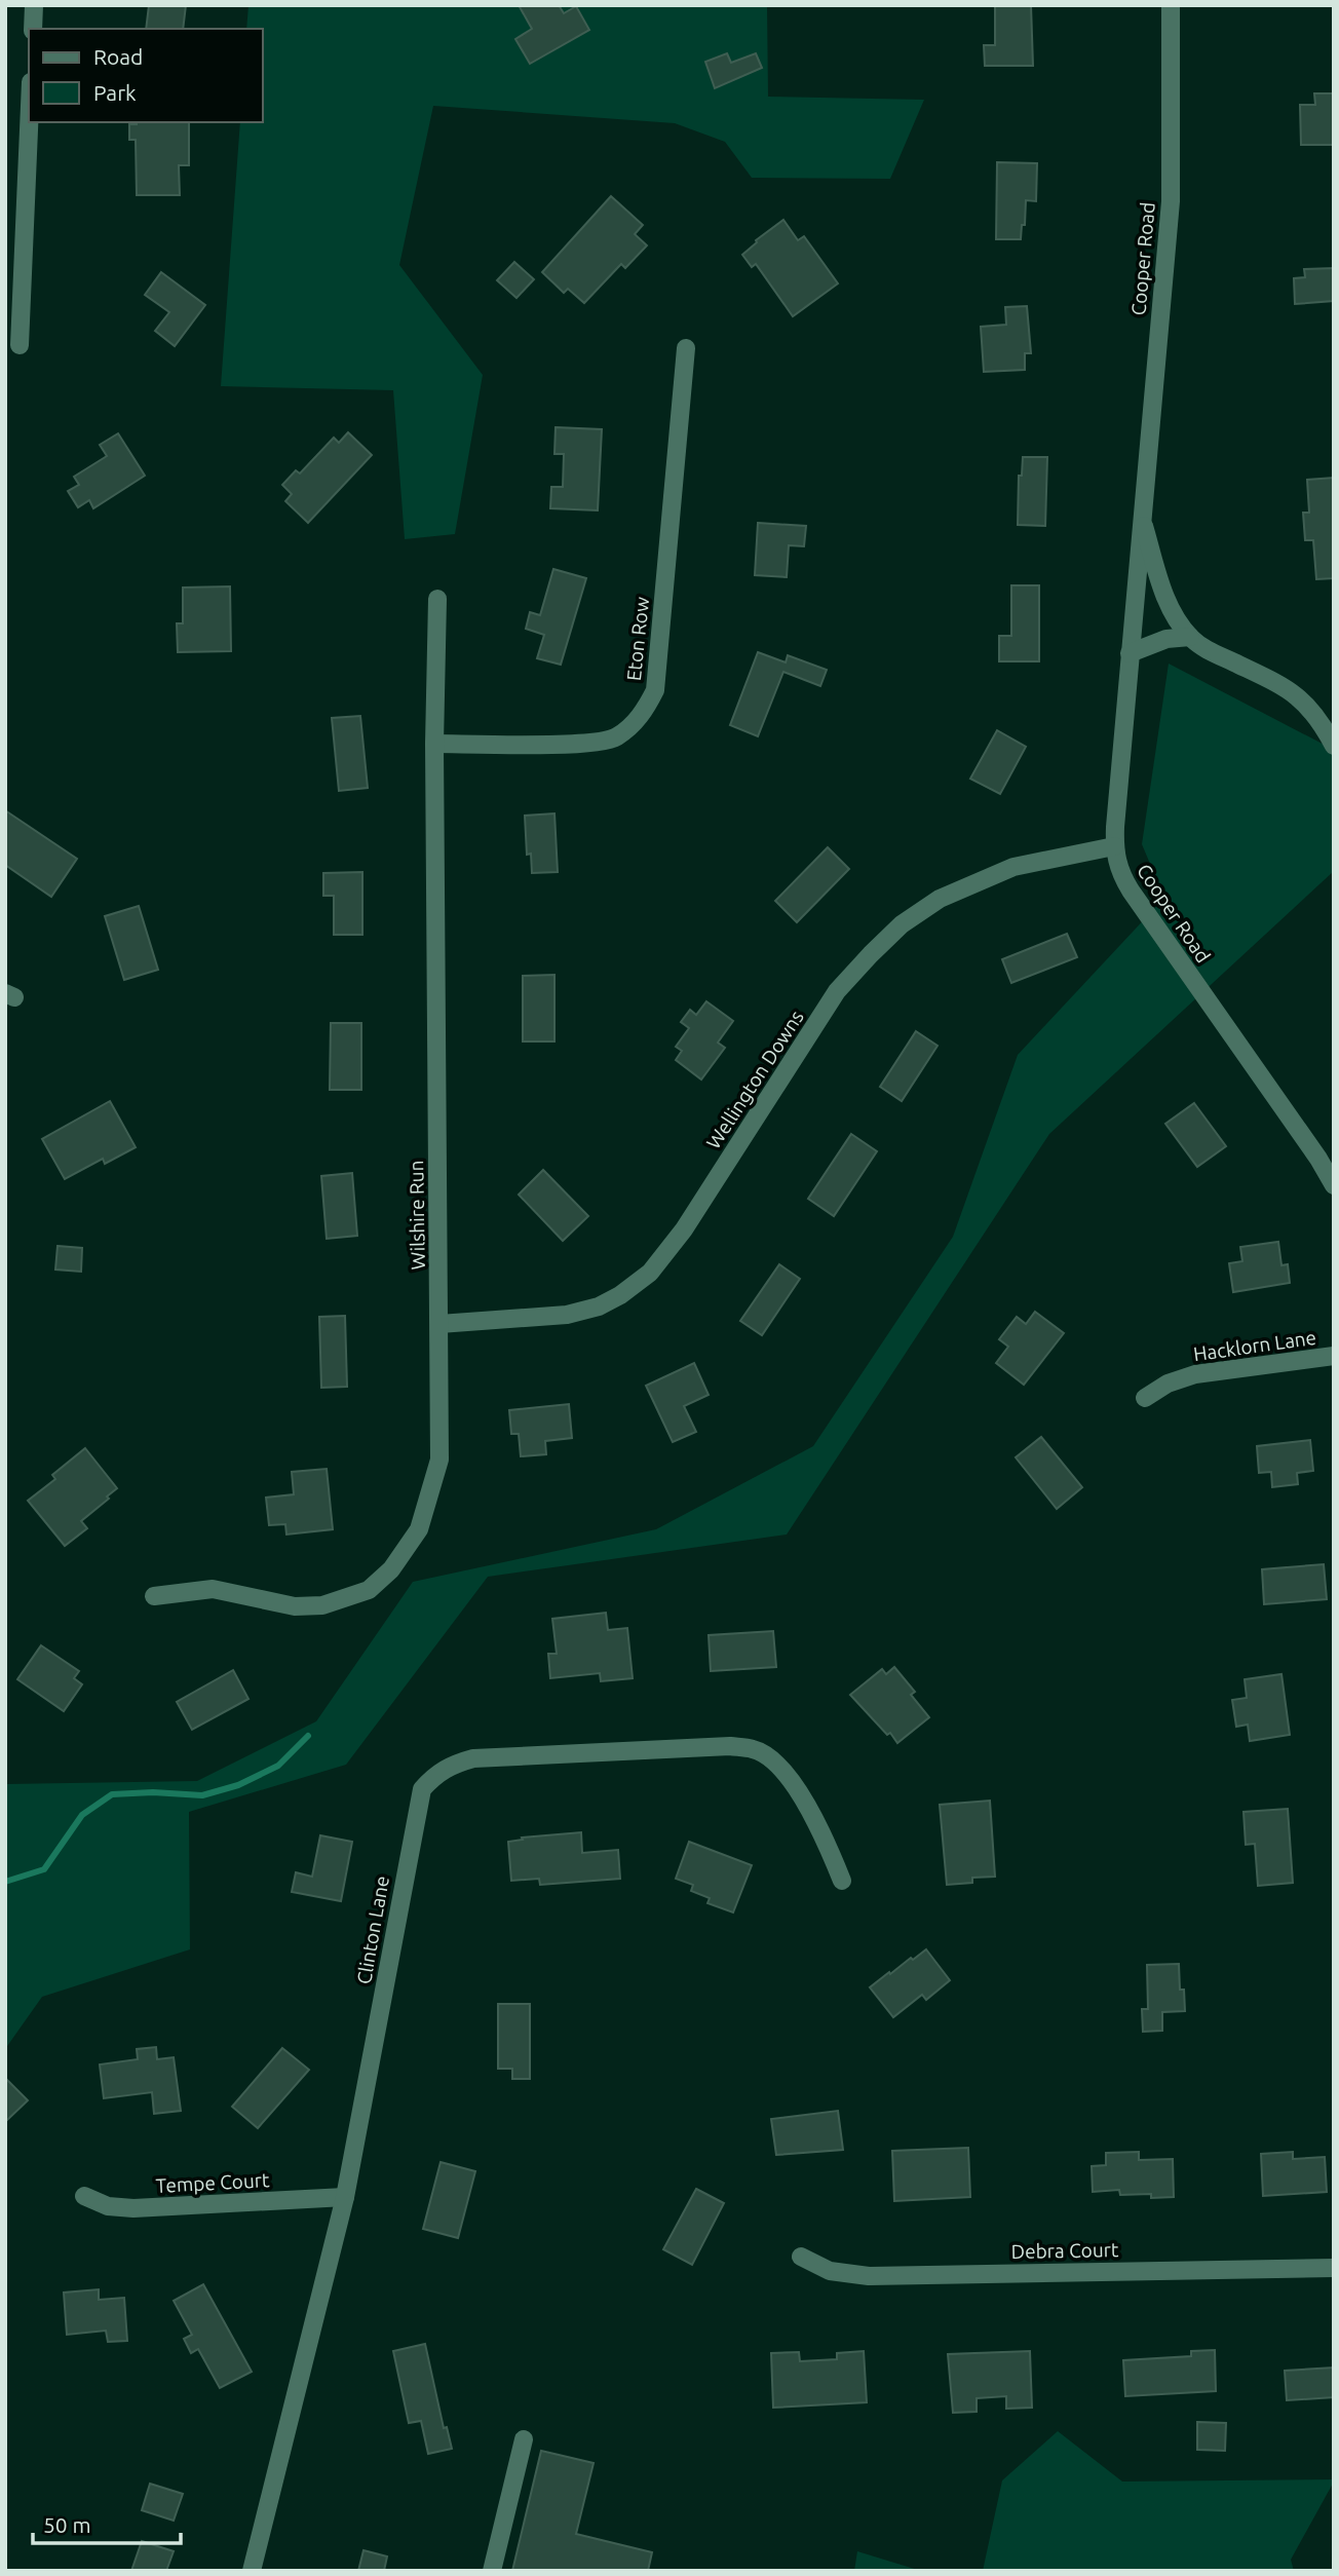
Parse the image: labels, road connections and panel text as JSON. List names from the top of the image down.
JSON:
{
  "streets": {
    "street": [
      "Cooper Road",
      "Eton Row",
      "Wellington Downs",
      "Wilshire Run",
      "Hacklorn Lane",
      "Clinton Lane",
      "Tempe Court",
      "Debra Court"
    ]
  },
  "crossings": [
    ["Cooper Road", "Wellington Downs"],
    ["Eton Row", "Wilshire Run"],
    ["Wellington Downs", "Wilshire Run"],
    ["Clinton Lane", "Tempe Court"]
  ],
  "legend": ["Road", "Park"],
  "scale_bar": "50 m"
}
